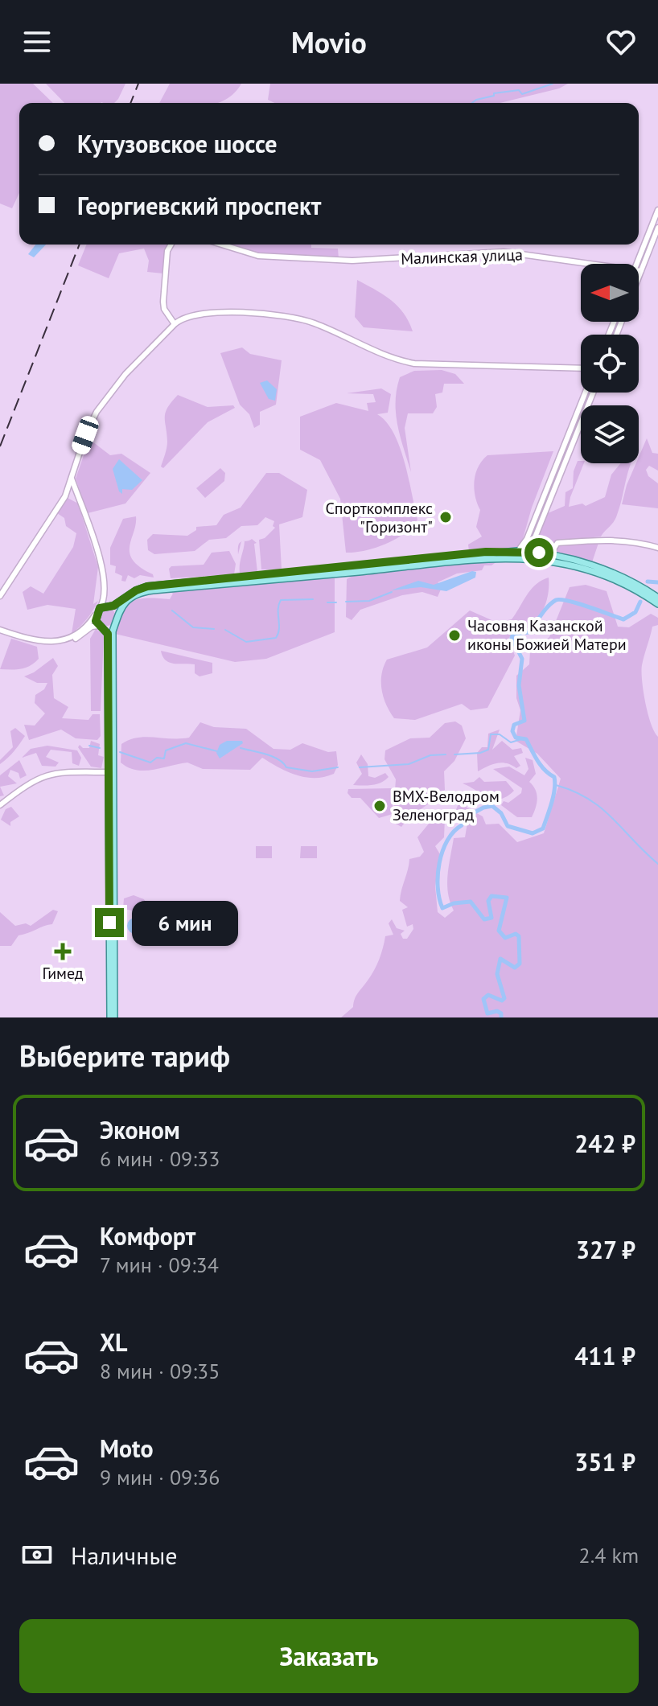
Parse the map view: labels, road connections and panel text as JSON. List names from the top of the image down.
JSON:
{
  "streets": {
    "street": ["Малинская улица"]
  },
  "places": {
    "other": ["Спорткомплекс \"Горизонт\"", "Часовня Казанской иконы Божией Матери", "BMX-Велодром Зеленоград"],
    "health": ["Гимед"]
  },
  "north": "left",
  "page": {
    "header": "Movio",
    "banner": ["Кутузовское шоссе", "Георгиевский проспект"],
    "bubble": "6 мин",
    "heading": "Выберите тариф",
    "list": [
      {
        "name": "Эконом",
        "note": "6 мин · 09:33",
        "value": "242 ₽"
      },
      {
        "name": "Комфорт",
        "note": "7 мин · 09:34",
        "value": "327 ₽"
      },
      {
        "name": "XL",
        "note": "8 мин · 09:35",
        "value": "411 ₽"
      },
      {
        "name": "Moto",
        "note": "9 мин · 09:36",
        "value": "351 ₽"
      }
    ],
    "pay": ["Наличные", "2.4 km"],
    "buttons": "Заказать"
  }
}
